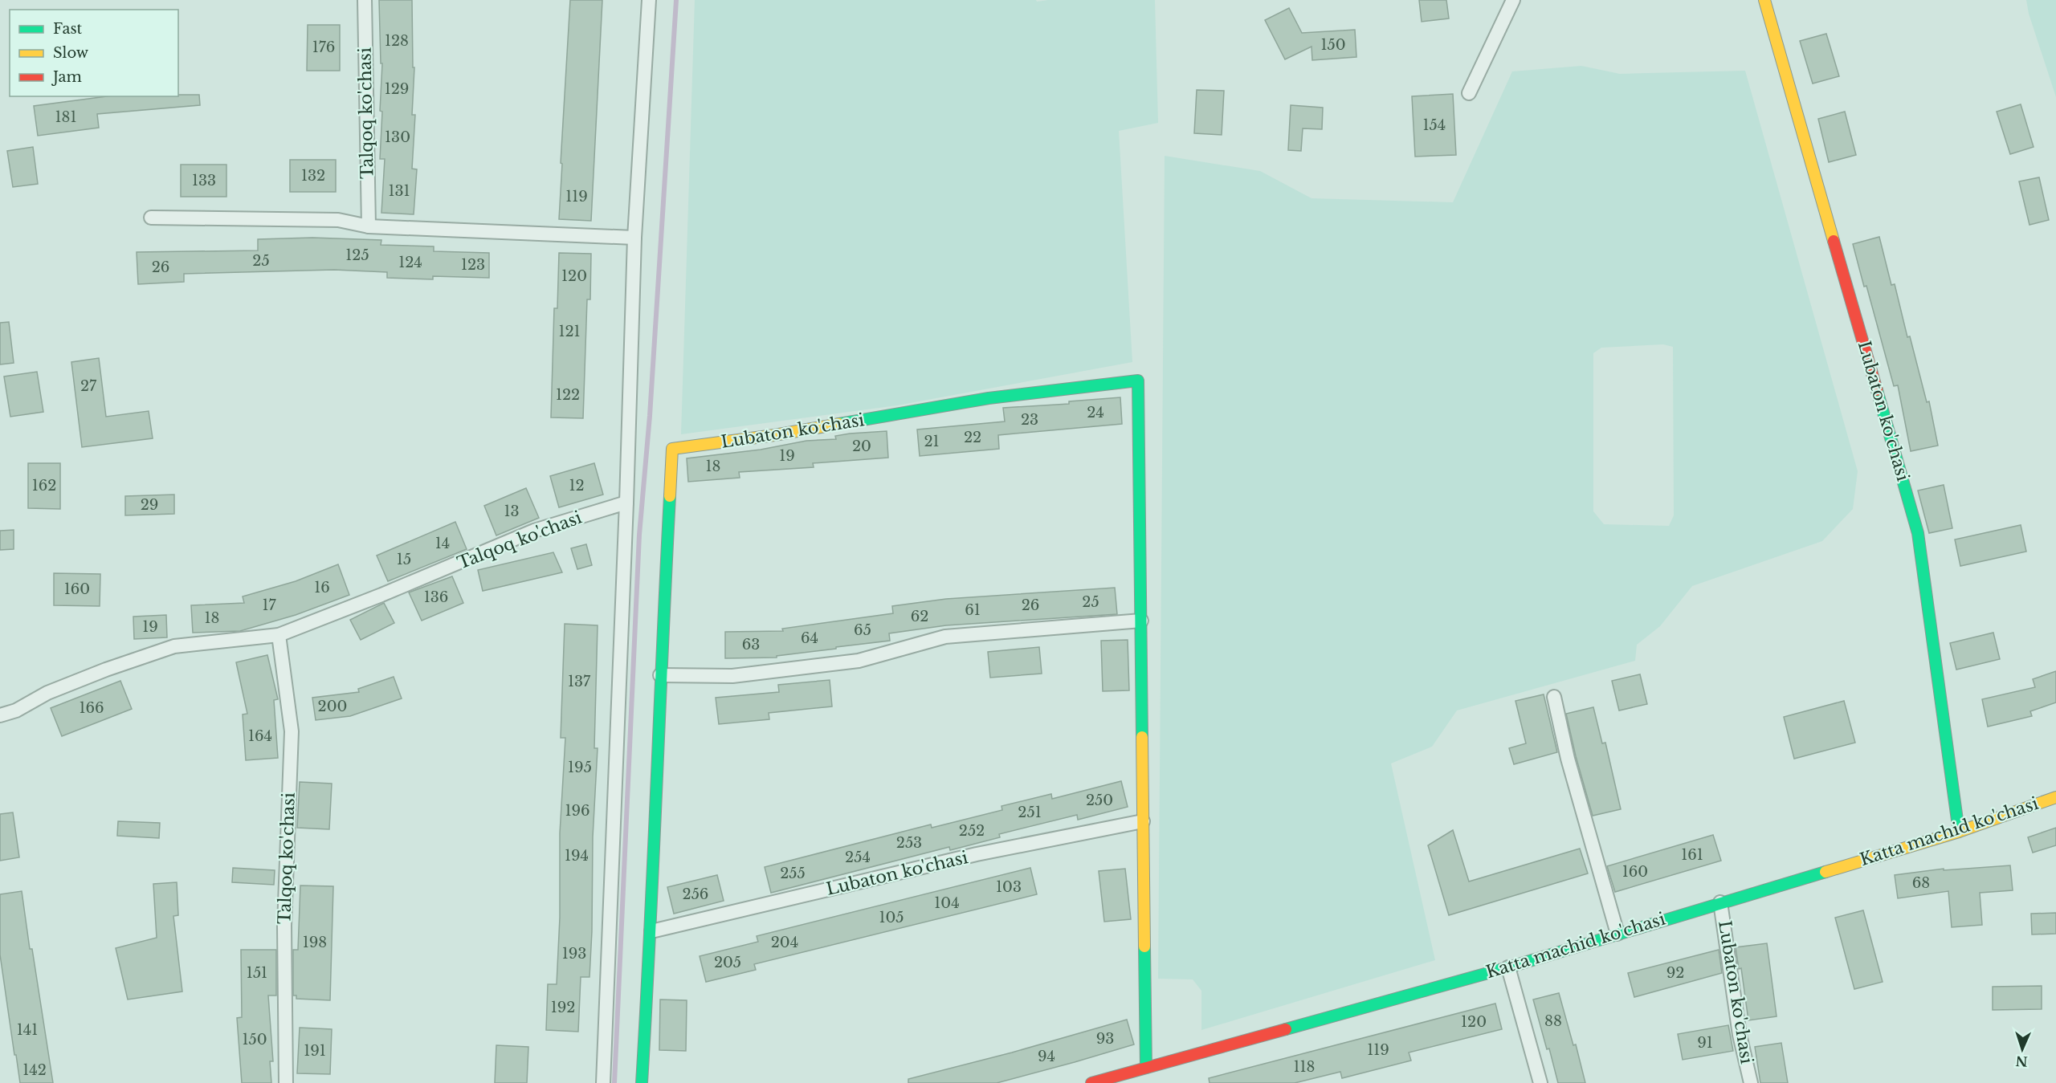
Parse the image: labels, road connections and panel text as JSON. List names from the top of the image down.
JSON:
{
  "streets": {
    "street": ["Talqoq ko'chasi", "Lubaton ko'chasi", "Katta machid ko'chasi"]
  },
  "crossings": [
    ["Lubaton ko'chasi", "Katta machid ko'chasi"]
  ],
  "house_numbers": [
    "128",
    "150",
    "176",
    "129",
    "181",
    "154",
    "130",
    "132",
    "133",
    "131",
    "119",
    "125",
    "25",
    "124",
    "123",
    "26",
    "120",
    "121",
    "27",
    "122",
    "24",
    "23",
    "22",
    "21",
    "20",
    "19",
    "18",
    "162",
    "12",
    "29",
    "13",
    "14",
    "15",
    "16",
    "160",
    "136",
    "25",
    "17",
    "26",
    "61",
    "62",
    "18",
    "19",
    "65",
    "64",
    "63",
    "137",
    "200",
    "166",
    "164",
    "195",
    "250",
    "196",
    "251",
    "252",
    "253",
    "161",
    "194",
    "254",
    "160",
    "255",
    "68",
    "103",
    "256",
    "104",
    "105",
    "198",
    "204",
    "193",
    "205",
    "151",
    "92",
    "192",
    "88",
    "120",
    "141",
    "93",
    "150",
    "91",
    "119",
    "191",
    "94",
    "118",
    "142"
  ],
  "legend": ["Fast", "Slow", "Jam"],
  "north": "bottom"
}
